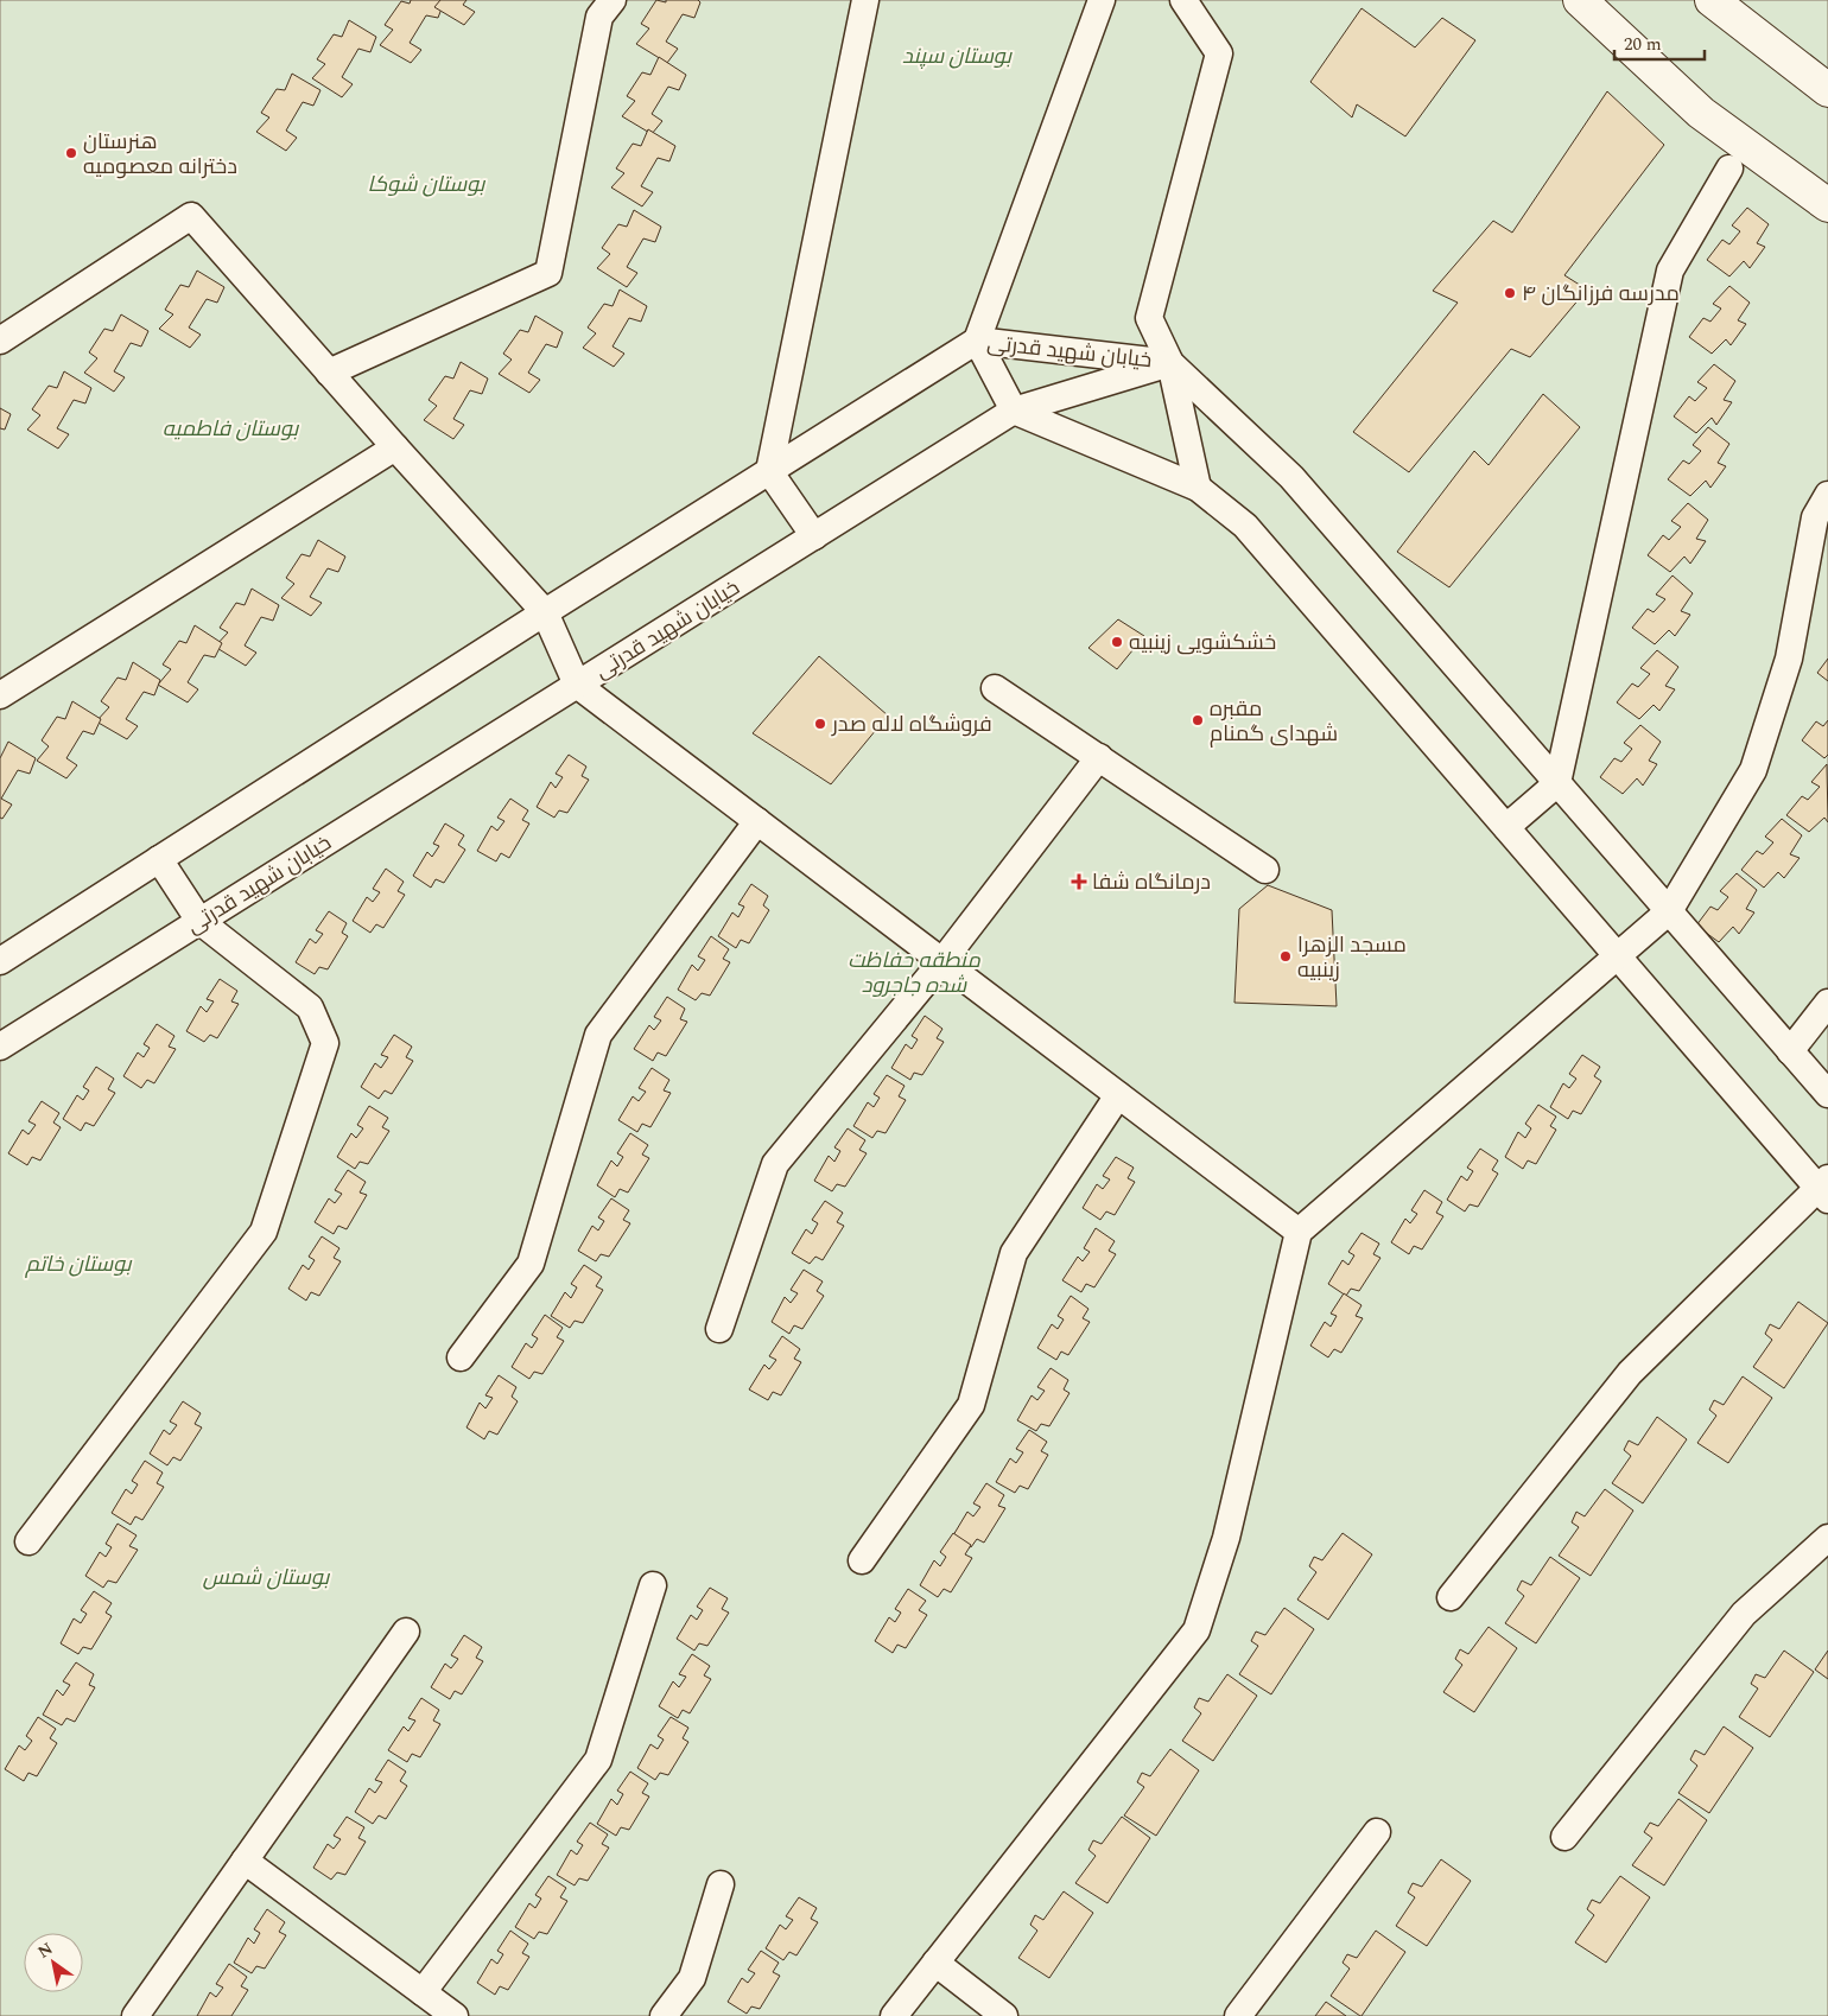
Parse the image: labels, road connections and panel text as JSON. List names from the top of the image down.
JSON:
{
  "streets": {
    "street": ["خیابان شهید قدرتی"]
  },
  "parks": [
    "بوستان سپند",
    "بوستان شوکا",
    "بوستان فاطمیه",
    "منطقه حفاظت شده جاجرود",
    "بوستان خاتم",
    "بوستان شمس"
  ],
  "places": {
    "other": [
      "هنرستان دخترانه معصومیه",
      "مدرسه فرزانگان ۴",
      "خشکشویی زینبیه",
      "مقبره شهدای گمنام",
      "فروشگاه لاله صدر",
      "مسجد الزهرا زینبیه"
    ],
    "health": ["درمانگاه شفا"]
  },
  "scale_bar": "20 m",
  "north": "top left"
}
